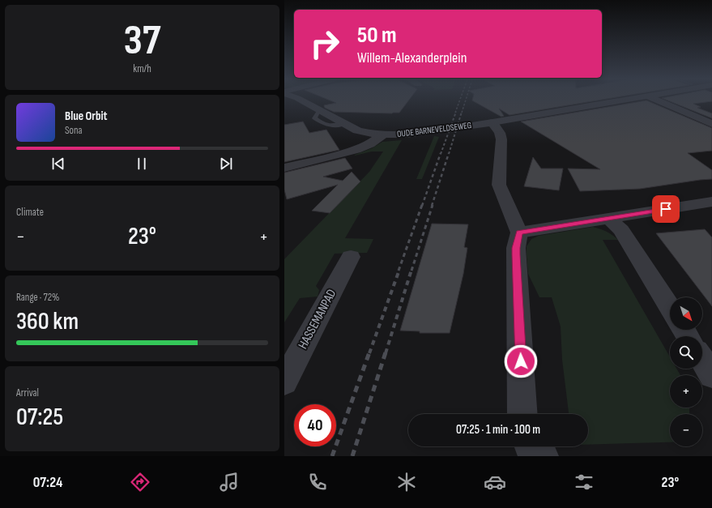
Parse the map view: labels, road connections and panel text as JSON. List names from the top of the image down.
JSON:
{
  "streets": {
    "street": ["OUDE BARNEVELDSEWEG", "HASSEMANPAD"]
  },
  "north": "bottom right",
  "page": {
    "tile": [
      ["37", "km/h"],
      "Climate",
      ["Range · 72%", "360 km"],
      ["Arrival", "07:25"]
    ],
    "turn": ["50 m", "Willem-Alexanderplein"],
    "song": ["Blue Orbit", "Sona"],
    "heat": ["−", "23°", "+"],
    "map_buttons": ["+", "−"],
    "limit": "40",
    "trip": "07:25 · 1 min · 100 m",
    "tabs": ["07:24", "23°"]
  }
}
